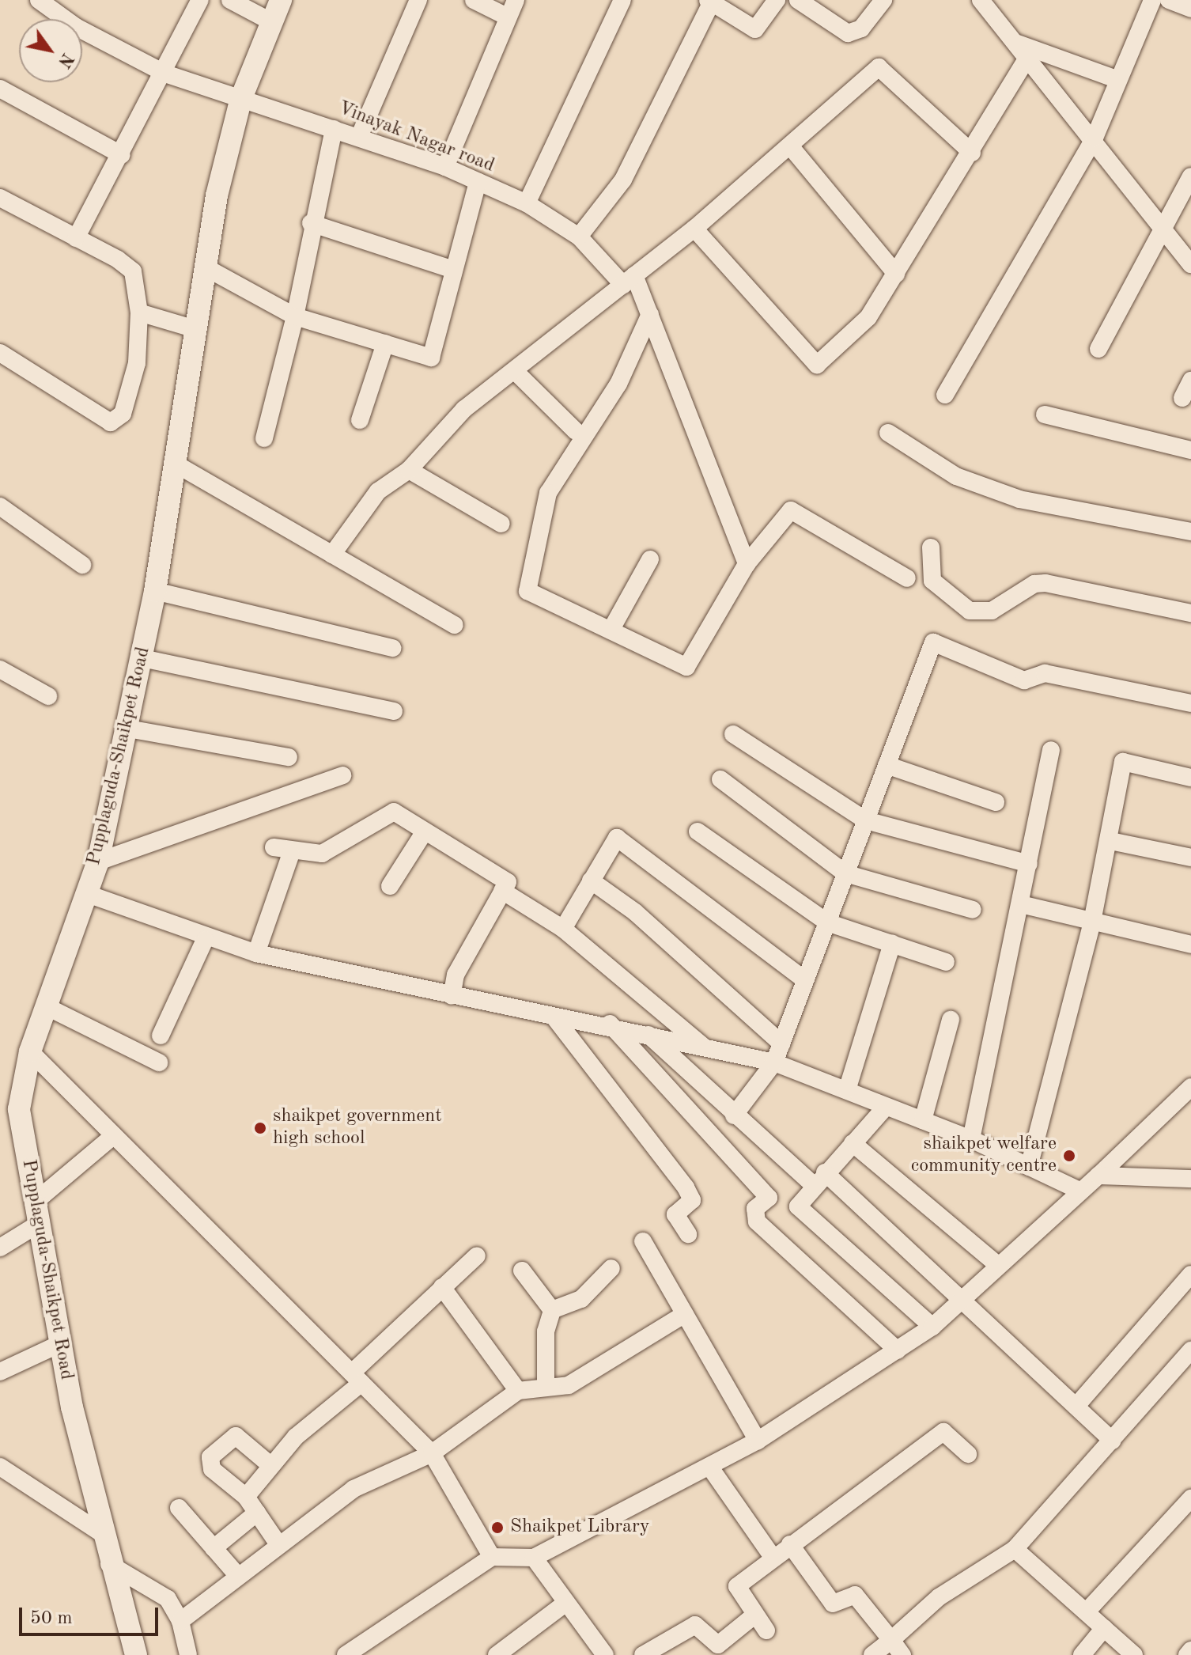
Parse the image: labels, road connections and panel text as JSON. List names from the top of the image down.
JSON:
{
  "streets": {
    "street": ["Vinayak Nagar road", "Pupplaguda-Shaikpet Road"]
  },
  "crossings": [
    ["Vinayak Nagar road", "Pupplaguda-Shaikpet Road"]
  ],
  "places": ["shaikpet government high school", "shaikpet welfare community centre", "Shaikpet Library"],
  "scale_bar": "50 m",
  "north": "bottom right"
}
